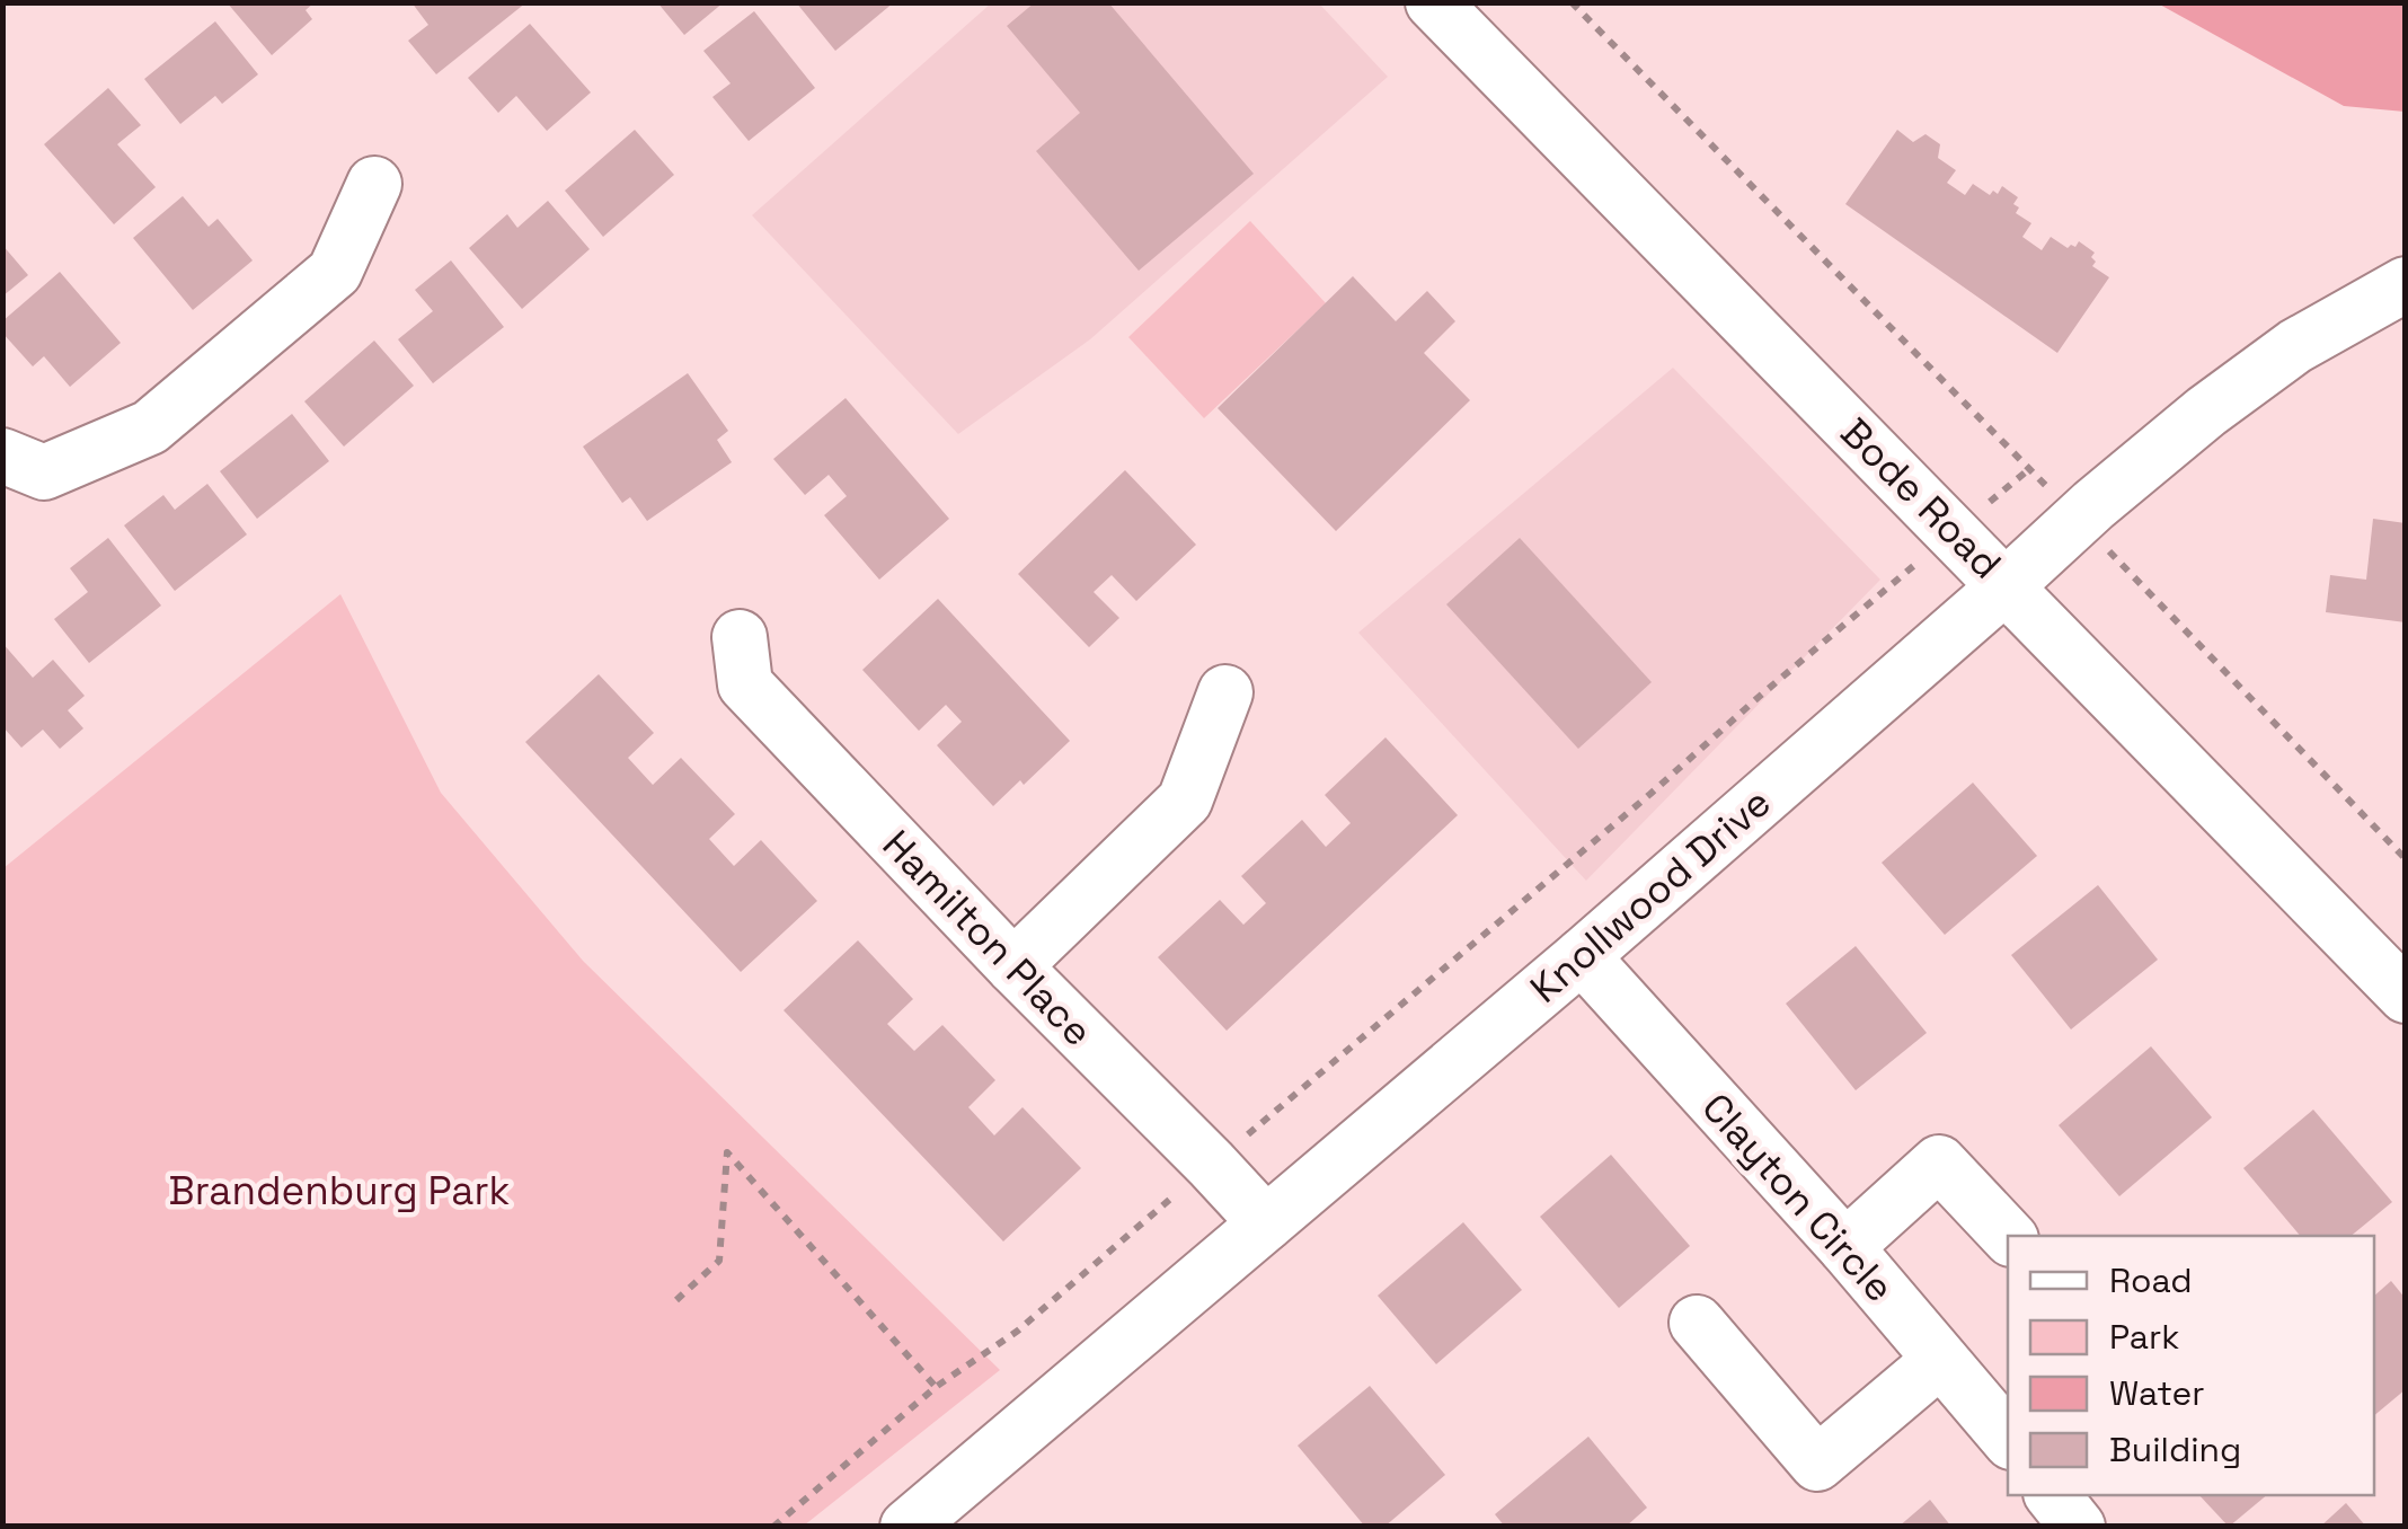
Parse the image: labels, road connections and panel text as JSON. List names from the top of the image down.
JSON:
{
  "streets": {
    "street": [
      "Bode Road",
      "Knollwood Drive",
      "Hamilton Place",
      "Clayton Circle"
    ]
  },
  "crossings": [
    ["Bode Road", "Knollwood Drive"],
    ["Knollwood Drive", "Hamilton Place"],
    ["Knollwood Drive", "Clayton Circle"]
  ],
  "parks": ["Brandenburg Park"],
  "legend": [
    "Road",
    "Park",
    "Water",
    "Building"
  ]
}
